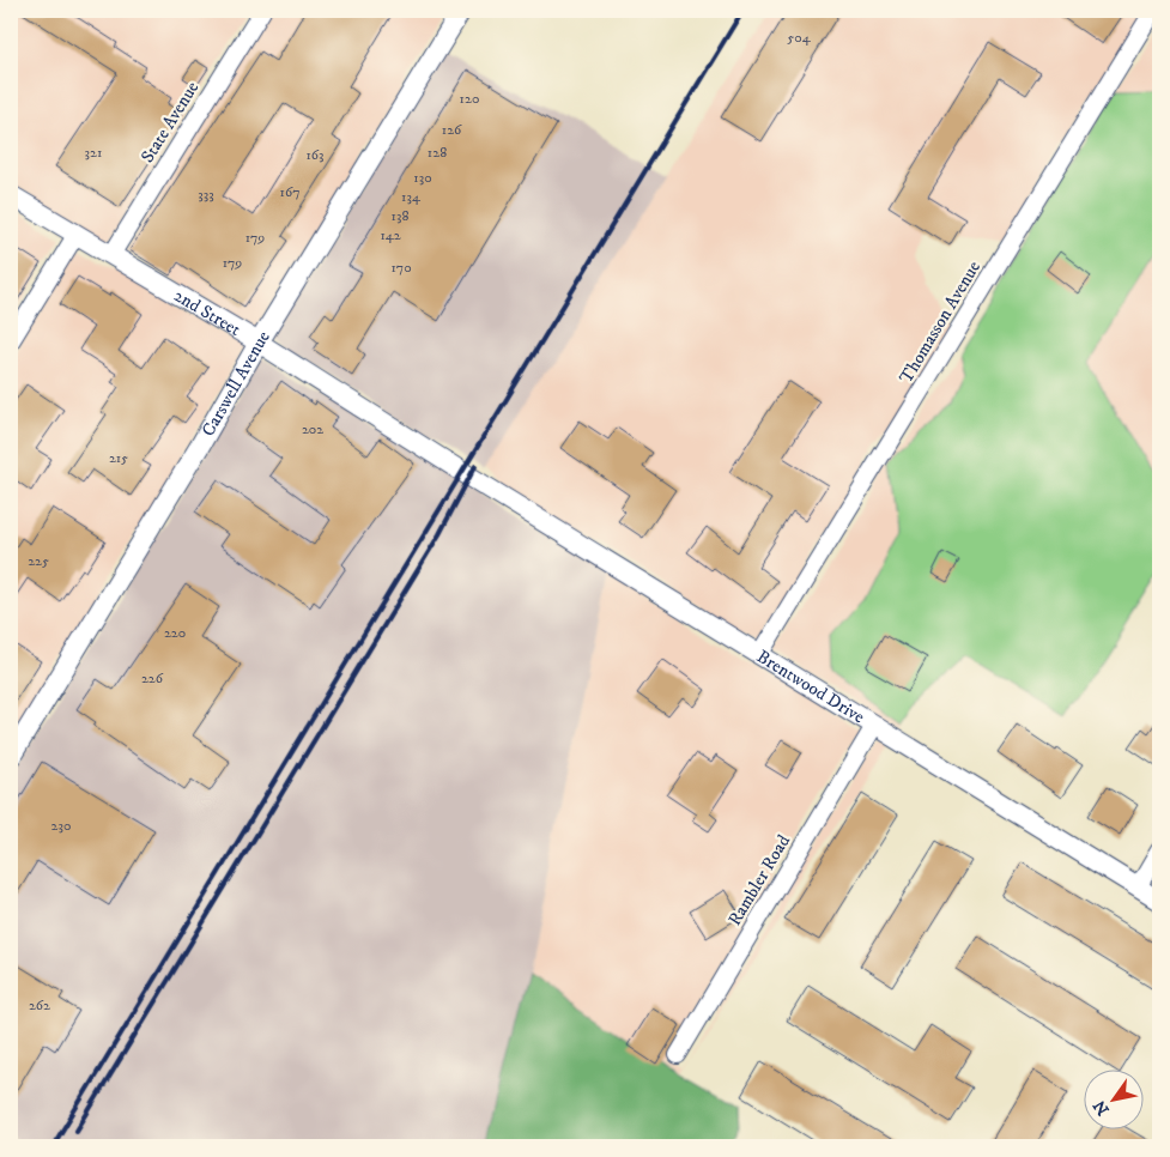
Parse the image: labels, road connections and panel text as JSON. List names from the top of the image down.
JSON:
{
  "streets": {
    "street": [
      "State Avenue",
      "2nd Street",
      "Thomasson Avenue",
      "Carswell Avenue",
      "Brentwood Drive",
      "Rambler Road"
    ]
  },
  "crossings": [
    ["State Avenue", "2nd Street"],
    ["2nd Street", "Carswell Avenue"],
    ["2nd Street", "Brentwood Drive"],
    ["Thomasson Avenue", "Brentwood Drive"],
    ["Brentwood Drive", "Rambler Road"]
  ],
  "house_numbers": [
    "504",
    "120",
    "126",
    "321",
    "128",
    "163",
    "130",
    "167",
    "333",
    "134",
    "138",
    "142",
    "179",
    "179",
    "170",
    "202",
    "215",
    "225",
    "220",
    "226",
    "230",
    "262"
  ],
  "north": "bottom left"
}
